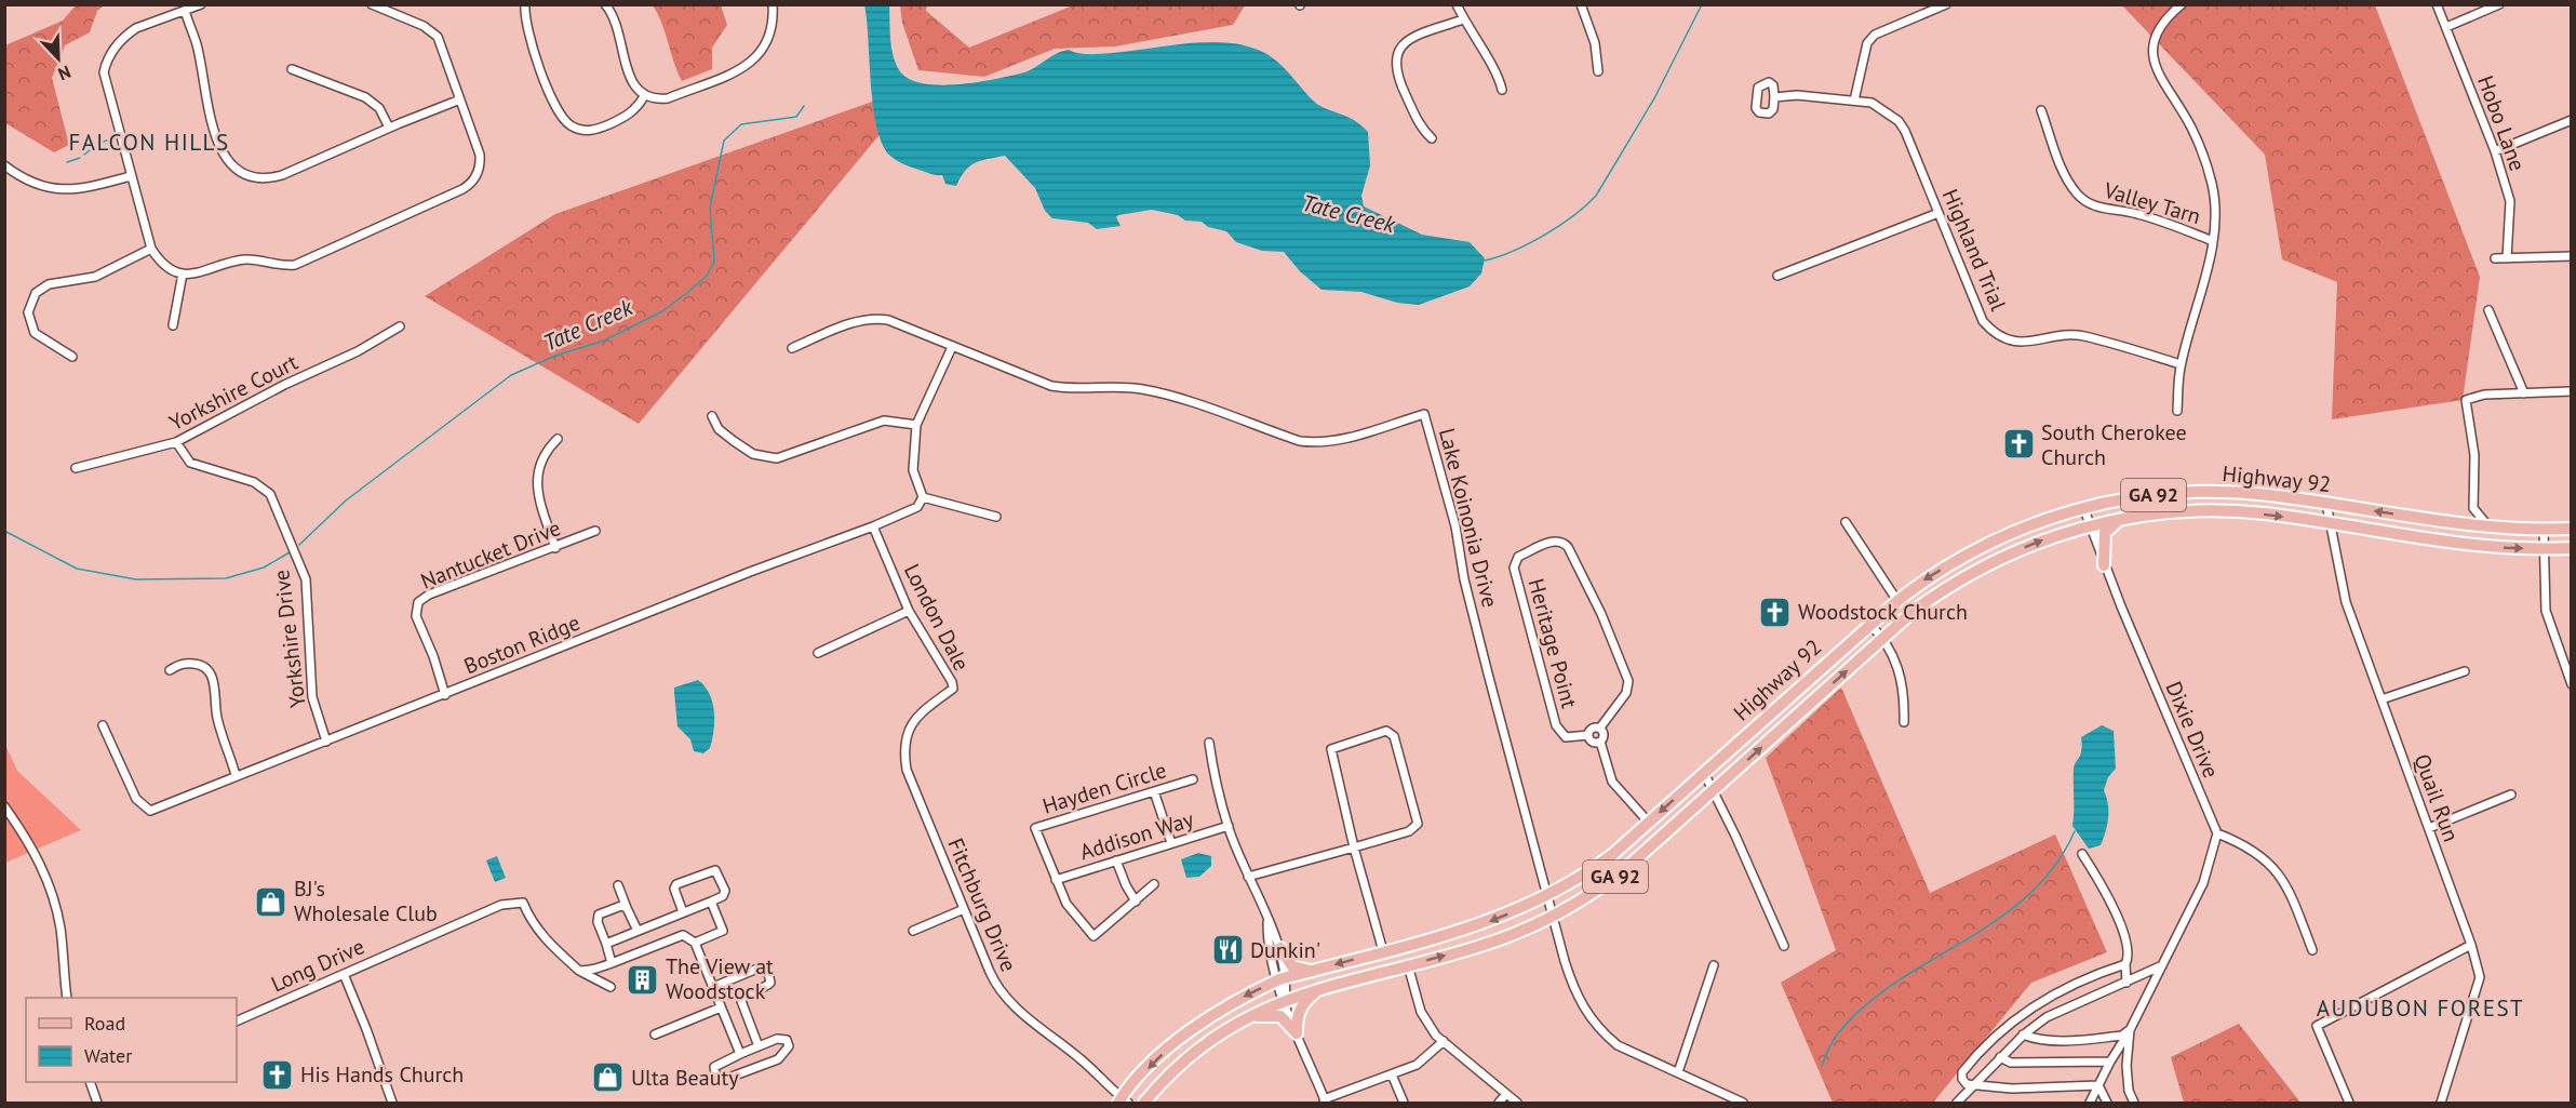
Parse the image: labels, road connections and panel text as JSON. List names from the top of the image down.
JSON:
{
  "streets": {
    "main road": ["Highway 92", "GA 92"],
    "street": [
      "Hobo Lane",
      "Valley Tarn",
      "Highland Trial",
      "Yorkshire Court",
      "Lake Koinonia Drive",
      "Nantucket Drive",
      "London Dale",
      "Yorkshire Drive",
      "Heritage Point",
      "Boston Ridge",
      "Dixie Drive",
      "Hayden Circle",
      "Quail Run",
      "Addison Way",
      "Fitchburg Drive",
      "Long Drive"
    ]
  },
  "crossings": [
    ["Yorkshire Court", "Yorkshire Drive"],
    ["Highway 92", "Lake Koinonia Drive"],
    ["Highway 92", "Dixie Drive"],
    ["Highway 92", "Quail Run"],
    ["Highway 92", "Fitchburg Drive"],
    ["Nantucket Drive", "Boston Ridge"],
    ["London Dale", "Boston Ridge"],
    ["London Dale", "Fitchburg Drive"],
    ["Yorkshire Drive", "Boston Ridge"],
    ["Hayden Circle", "Addison Way"]
  ],
  "districts": ["FALCON HILLS", "AUDUBON FOREST"],
  "water": ["Tate Creek"],
  "places": {
    "church": ["South Cherokee Church", "Woodstock Church", "His Hands Church"],
    "shop": ["BJ's Wholesale Club", "Ulta Beauty"],
    "restaurant": ["Dunkin'"],
    "building": ["The View at Woodstock"]
  },
  "legend": ["Road", "Water"],
  "north": "bottom right"
}
